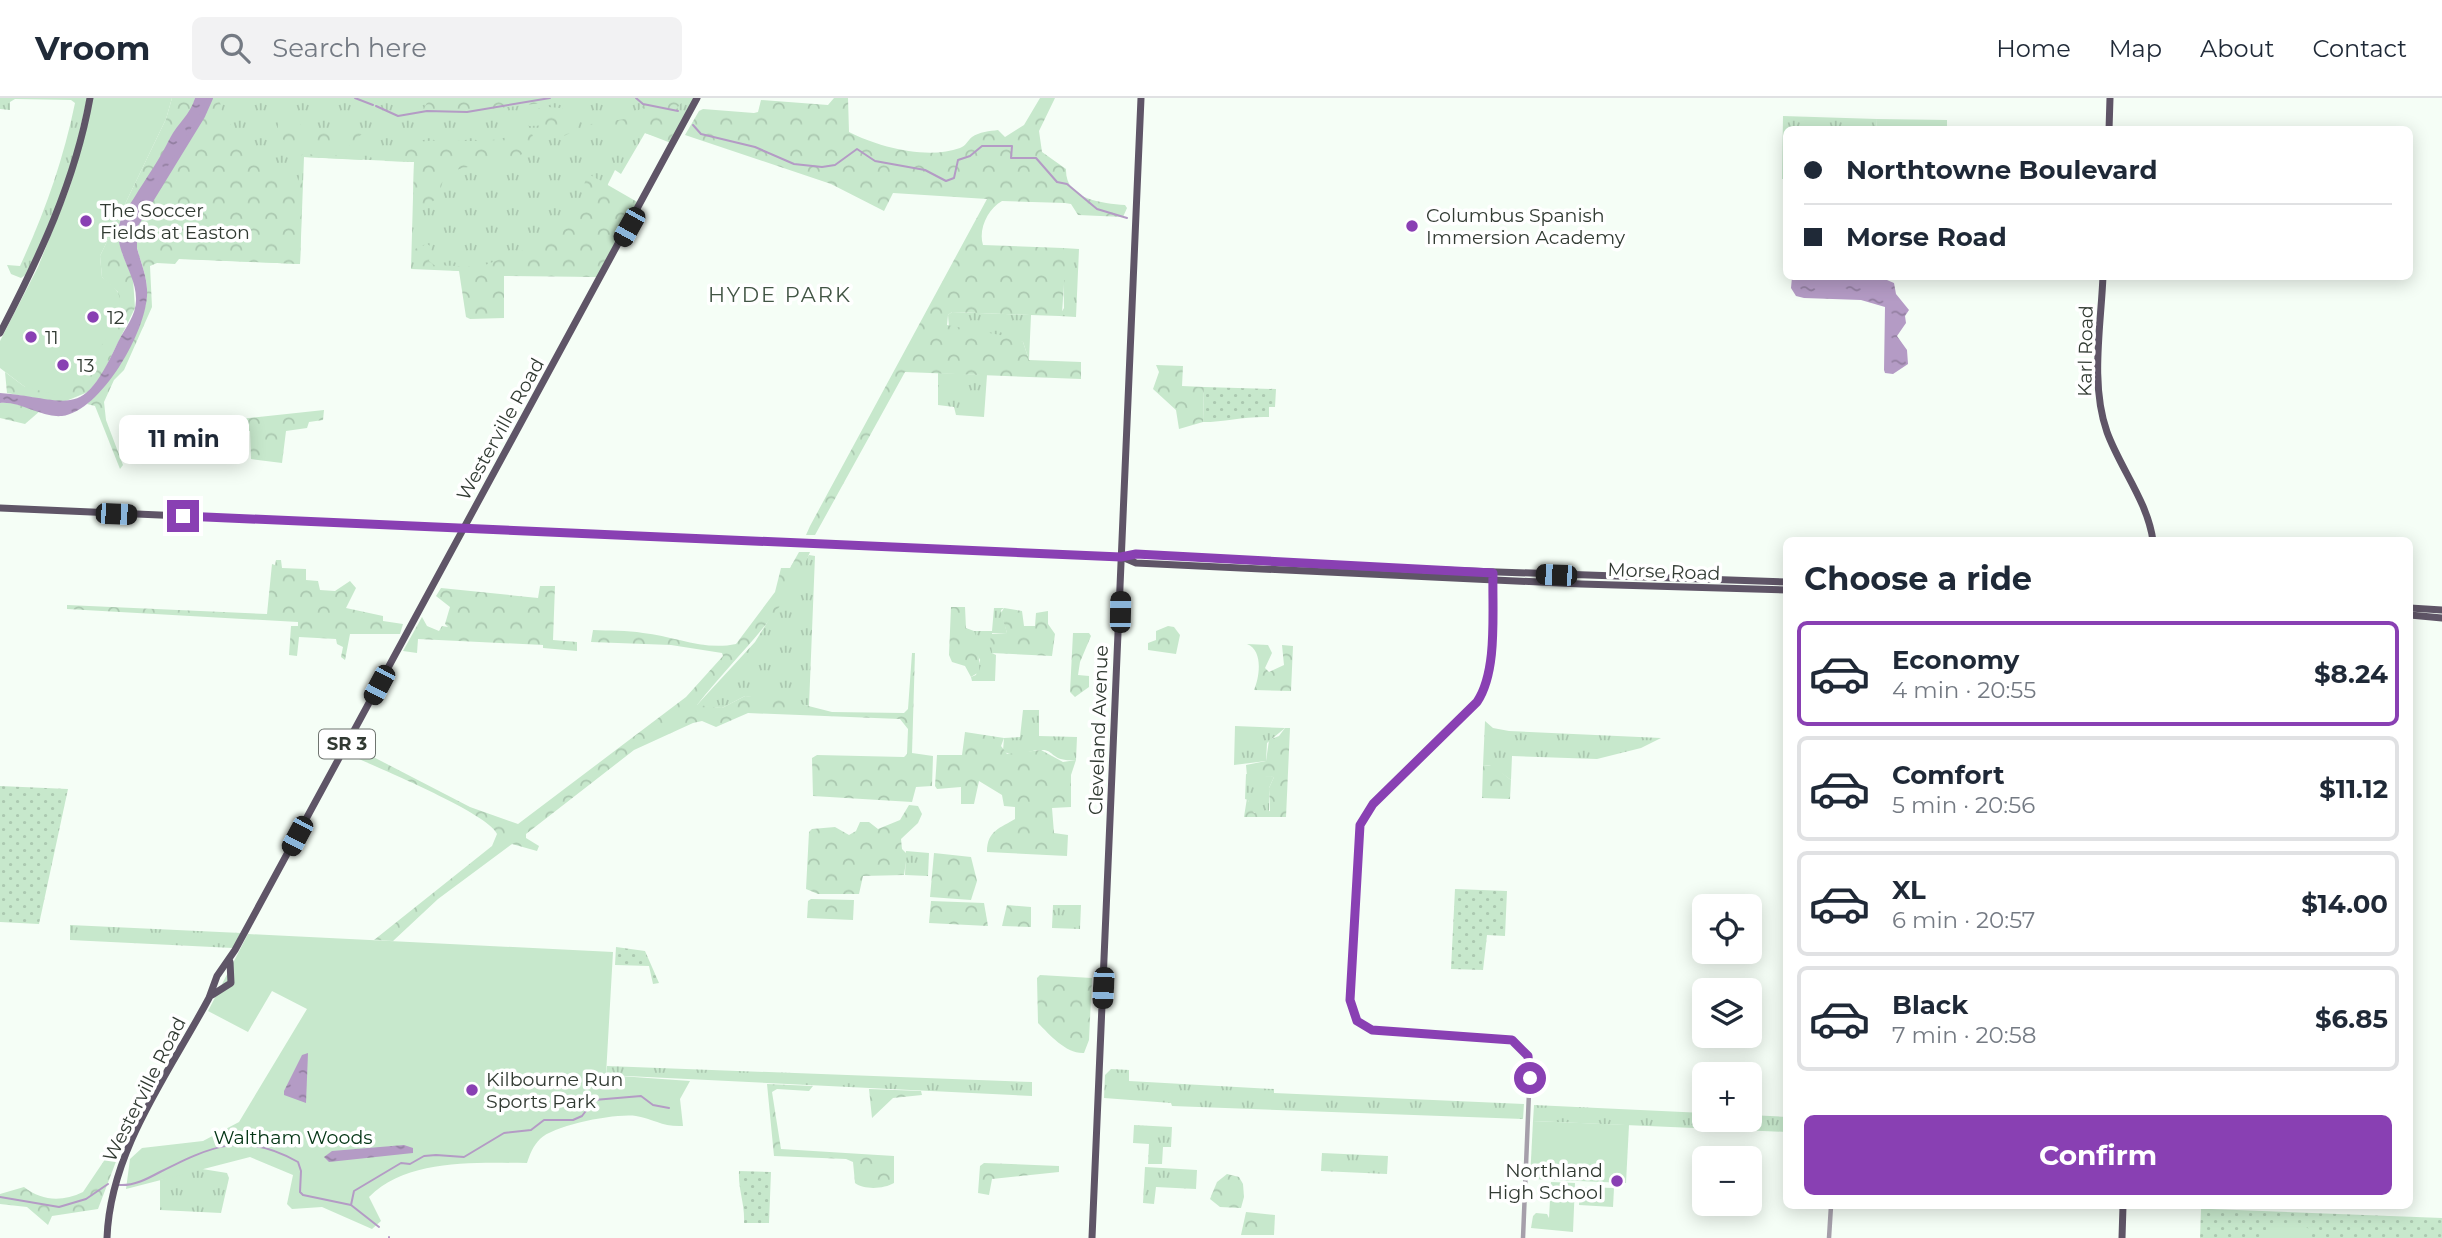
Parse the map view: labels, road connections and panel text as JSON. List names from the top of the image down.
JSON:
{
  "streets": {
    "main road": [
      "Karl Road",
      "Westerville Road",
      "Morse Road",
      "Cleveland Avenue",
      "SR 3"
    ]
  },
  "crossings": [
    ["Westerville Road", "Morse Road"],
    ["Morse Road", "Cleveland Avenue"]
  ],
  "districts": ["HYDE PARK"],
  "parks": ["Waltham Woods"],
  "places": [
    "The Soccer Fields at Easton",
    "Columbus Spanish Immersion Academy",
    "12",
    "11",
    "13",
    "Kilbourne Run Sports Park",
    "Northland High School"
  ],
  "page": {
    "header": "Vroom",
    "search": "Search here",
    "nav": [
      "Home",
      "Map",
      "About",
      "Contact"
    ],
    "banner": ["Northtowne Boulevard", "Morse Road"],
    "bubble": "11 min",
    "heading": "Choose a ride",
    "list": [
      {
        "name": "Economy",
        "note": "4 min · 20:55",
        "value": "$8.24"
      },
      {
        "name": "Comfort",
        "note": "5 min · 20:56",
        "value": "$11.12"
      },
      {
        "name": "XL",
        "note": "6 min · 20:57",
        "value": "$14.00"
      },
      {
        "name": "Black",
        "note": "7 min · 20:58",
        "value": "$6.85"
      }
    ],
    "map_buttons": ["+", "−"],
    "buttons": "Confirm"
  }
}
